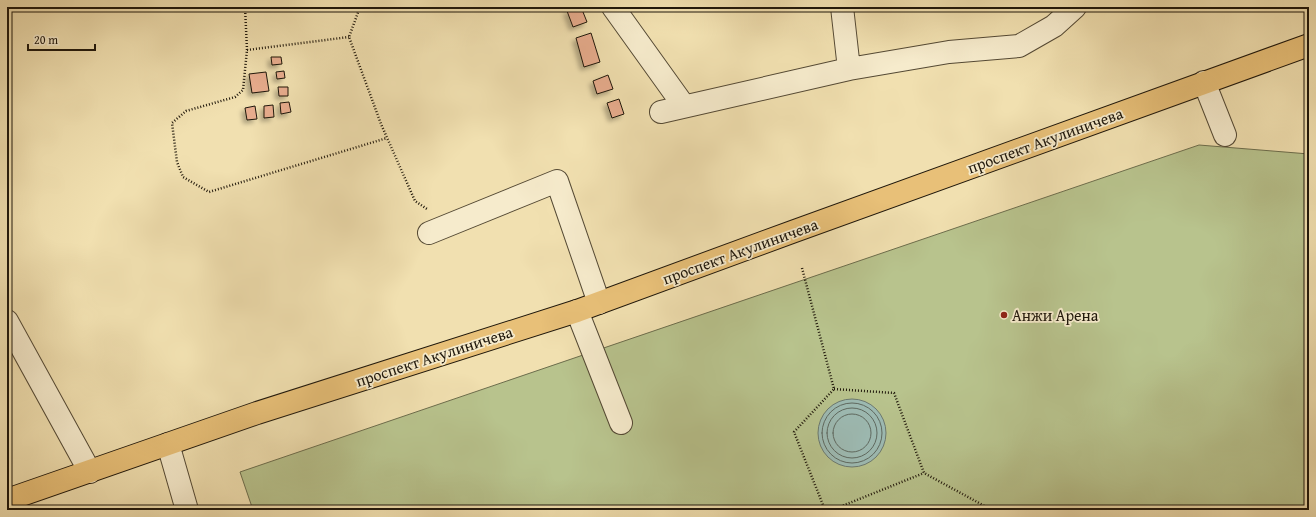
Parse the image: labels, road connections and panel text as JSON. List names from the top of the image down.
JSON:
{
  "streets": {
    "main road": ["проспект Акулиничева"]
  },
  "places": ["Анжи Арена"],
  "scale_bar": "20 m"
}
